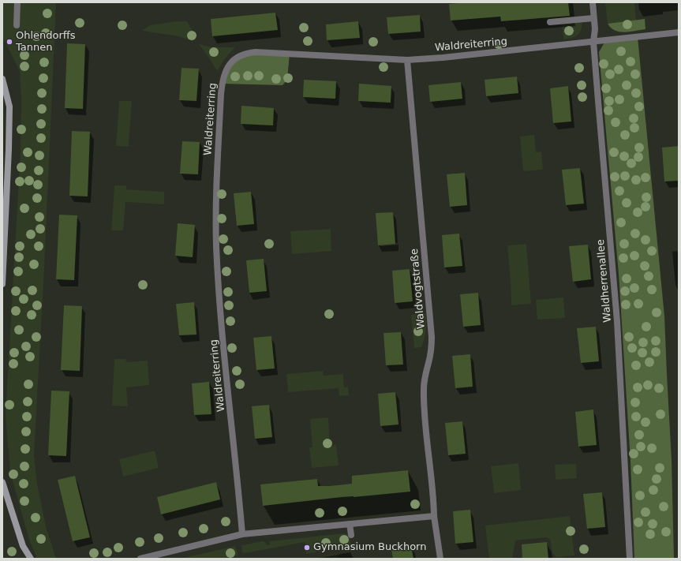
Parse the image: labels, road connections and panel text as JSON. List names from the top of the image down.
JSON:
{
  "streets": {
    "street": ["Waldreiterring", "Waldherrenallee", "Waldvogtstraße"]
  },
  "crossings": [
    ["Waldreiterring", "Waldherrenallee"],
    ["Waldreiterring", "Waldvogtstraße"]
  ],
  "places": ["Ohlendorffs Tannen", "Gymnasium Buckhorn"]
}
